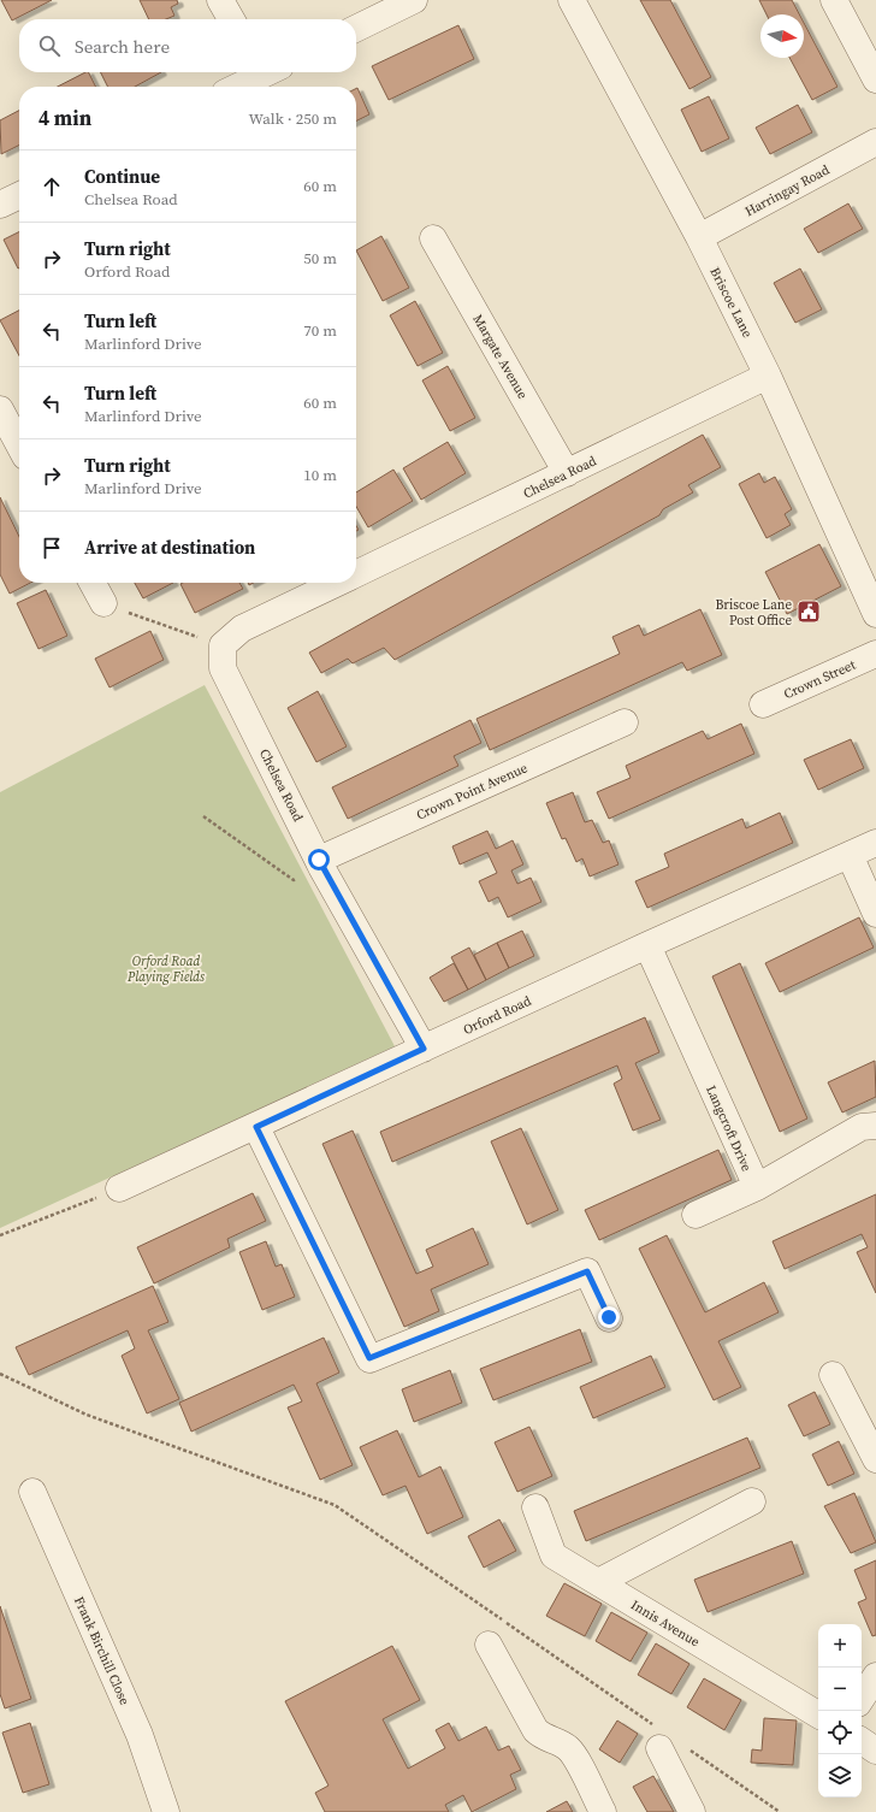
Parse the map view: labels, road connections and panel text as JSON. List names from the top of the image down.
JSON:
{
  "streets": {
    "street": [
      "Harringay Road",
      "Briscoe Lane",
      "Margate Avenue",
      "Chelsea Road",
      "Crown Street",
      "Crown Point Avenue",
      "Orford Road",
      "Langcroft Drive",
      "Innis Avenue",
      "Frank Birchill Close"
    ]
  },
  "crossings": [
    ["Harringay Road", "Briscoe Lane"],
    ["Briscoe Lane", "Chelsea Road"],
    ["Margate Avenue", "Chelsea Road"],
    ["Chelsea Road", "Crown Point Avenue"],
    ["Chelsea Road", "Orford Road"],
    ["Orford Road", "Langcroft Drive"]
  ],
  "parks": ["Orford Road Playing Fields"],
  "places": {
    "public building": ["Briscoe Lane Post Office"]
  },
  "north": "right",
  "page": {
    "search": "Search here",
    "heading": ["4 min", "Walk · 250 m"],
    "list": [
      ["Continue", "Chelsea Road", "60 m"],
      ["Turn right", "Orford Road", "50 m"],
      ["Turn left", "Marlinford Drive", "70 m"],
      ["Turn left", "Marlinford Drive", "60 m"],
      ["Turn right", "Marlinford Drive", "10 m"],
      "Arrive at destination"
    ],
    "map_buttons": ["+", "−"]
  }
}
